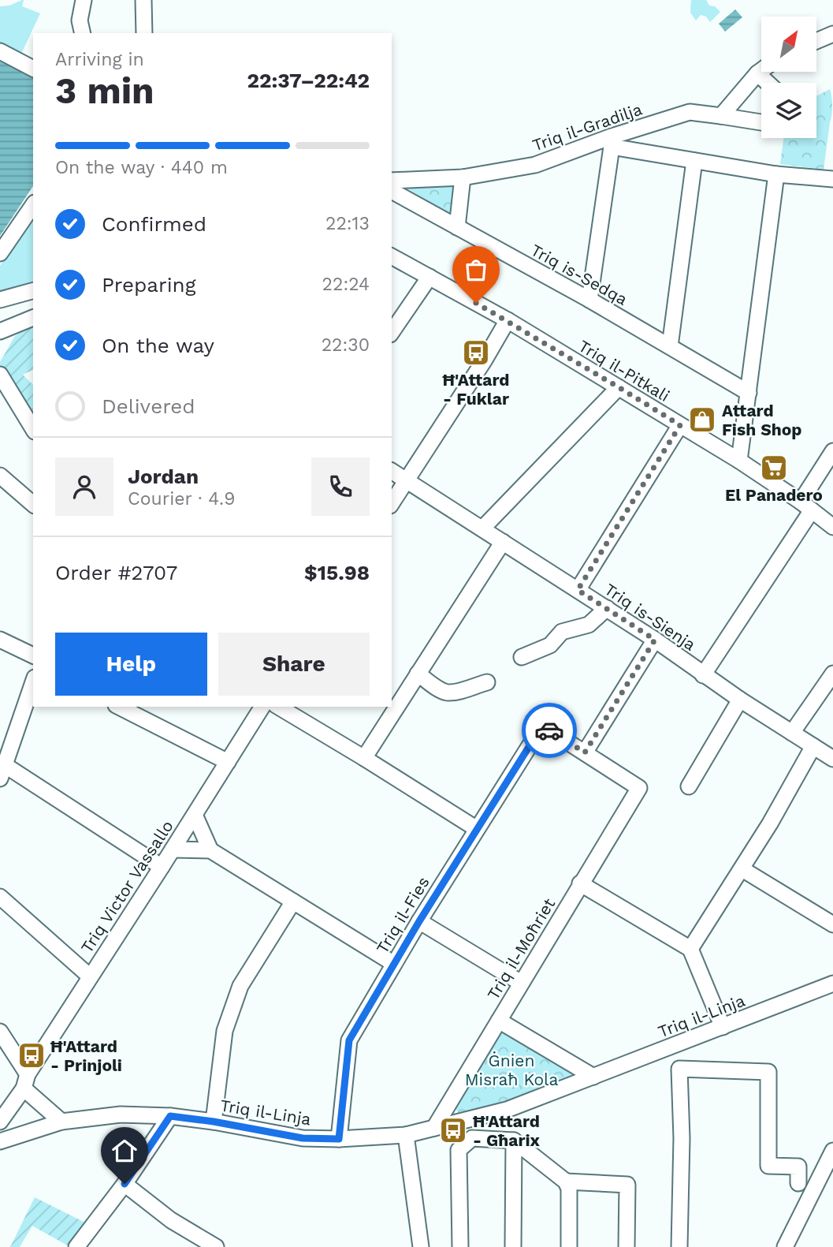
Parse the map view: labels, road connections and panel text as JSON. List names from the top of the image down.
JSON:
{
  "streets": {
    "street": [
      "Triq il-Gradilja",
      "Triq is-Sedqa",
      "Triq il-Pitkali",
      "Triq is-Sienja",
      "Triq Victor Vassallo",
      "Triq il-Fies",
      "Triq il-Moħriet",
      "Triq il-Linja"
    ]
  },
  "crossings": [
    ["Triq il-Fies", "Triq il-Moħriet"],
    ["Triq il-Fies", "Triq il-Linja"],
    ["Triq il-Moħriet", "Triq il-Linja"]
  ],
  "parks": ["Ġnien Misraħ Kola"],
  "places": {
    "bus stop": ["Ħ'Attard - Fuklar", "Ħ'Attard - Prinjoli", "Ħ'Attard - Għarix"],
    "shop": ["Attard Fish Shop"],
    "supermarket": ["El Panadero"]
  },
  "north": "top right",
  "page": {
    "heading": ["3 min", "Arriving in", "22:37–22:42"],
    "panel": [
      "Jordan",
      "Courier · 4.9",
      "Order #2707",
      "$15.98"
    ],
    "bar": "On the way · 440 m",
    "list": [
      ["Confirmed", "22:13"],
      ["Preparing", "22:24"],
      ["On the way", "22:30"],
      "Delivered"
    ],
    "buttons": ["Help", "Share"]
  }
}
